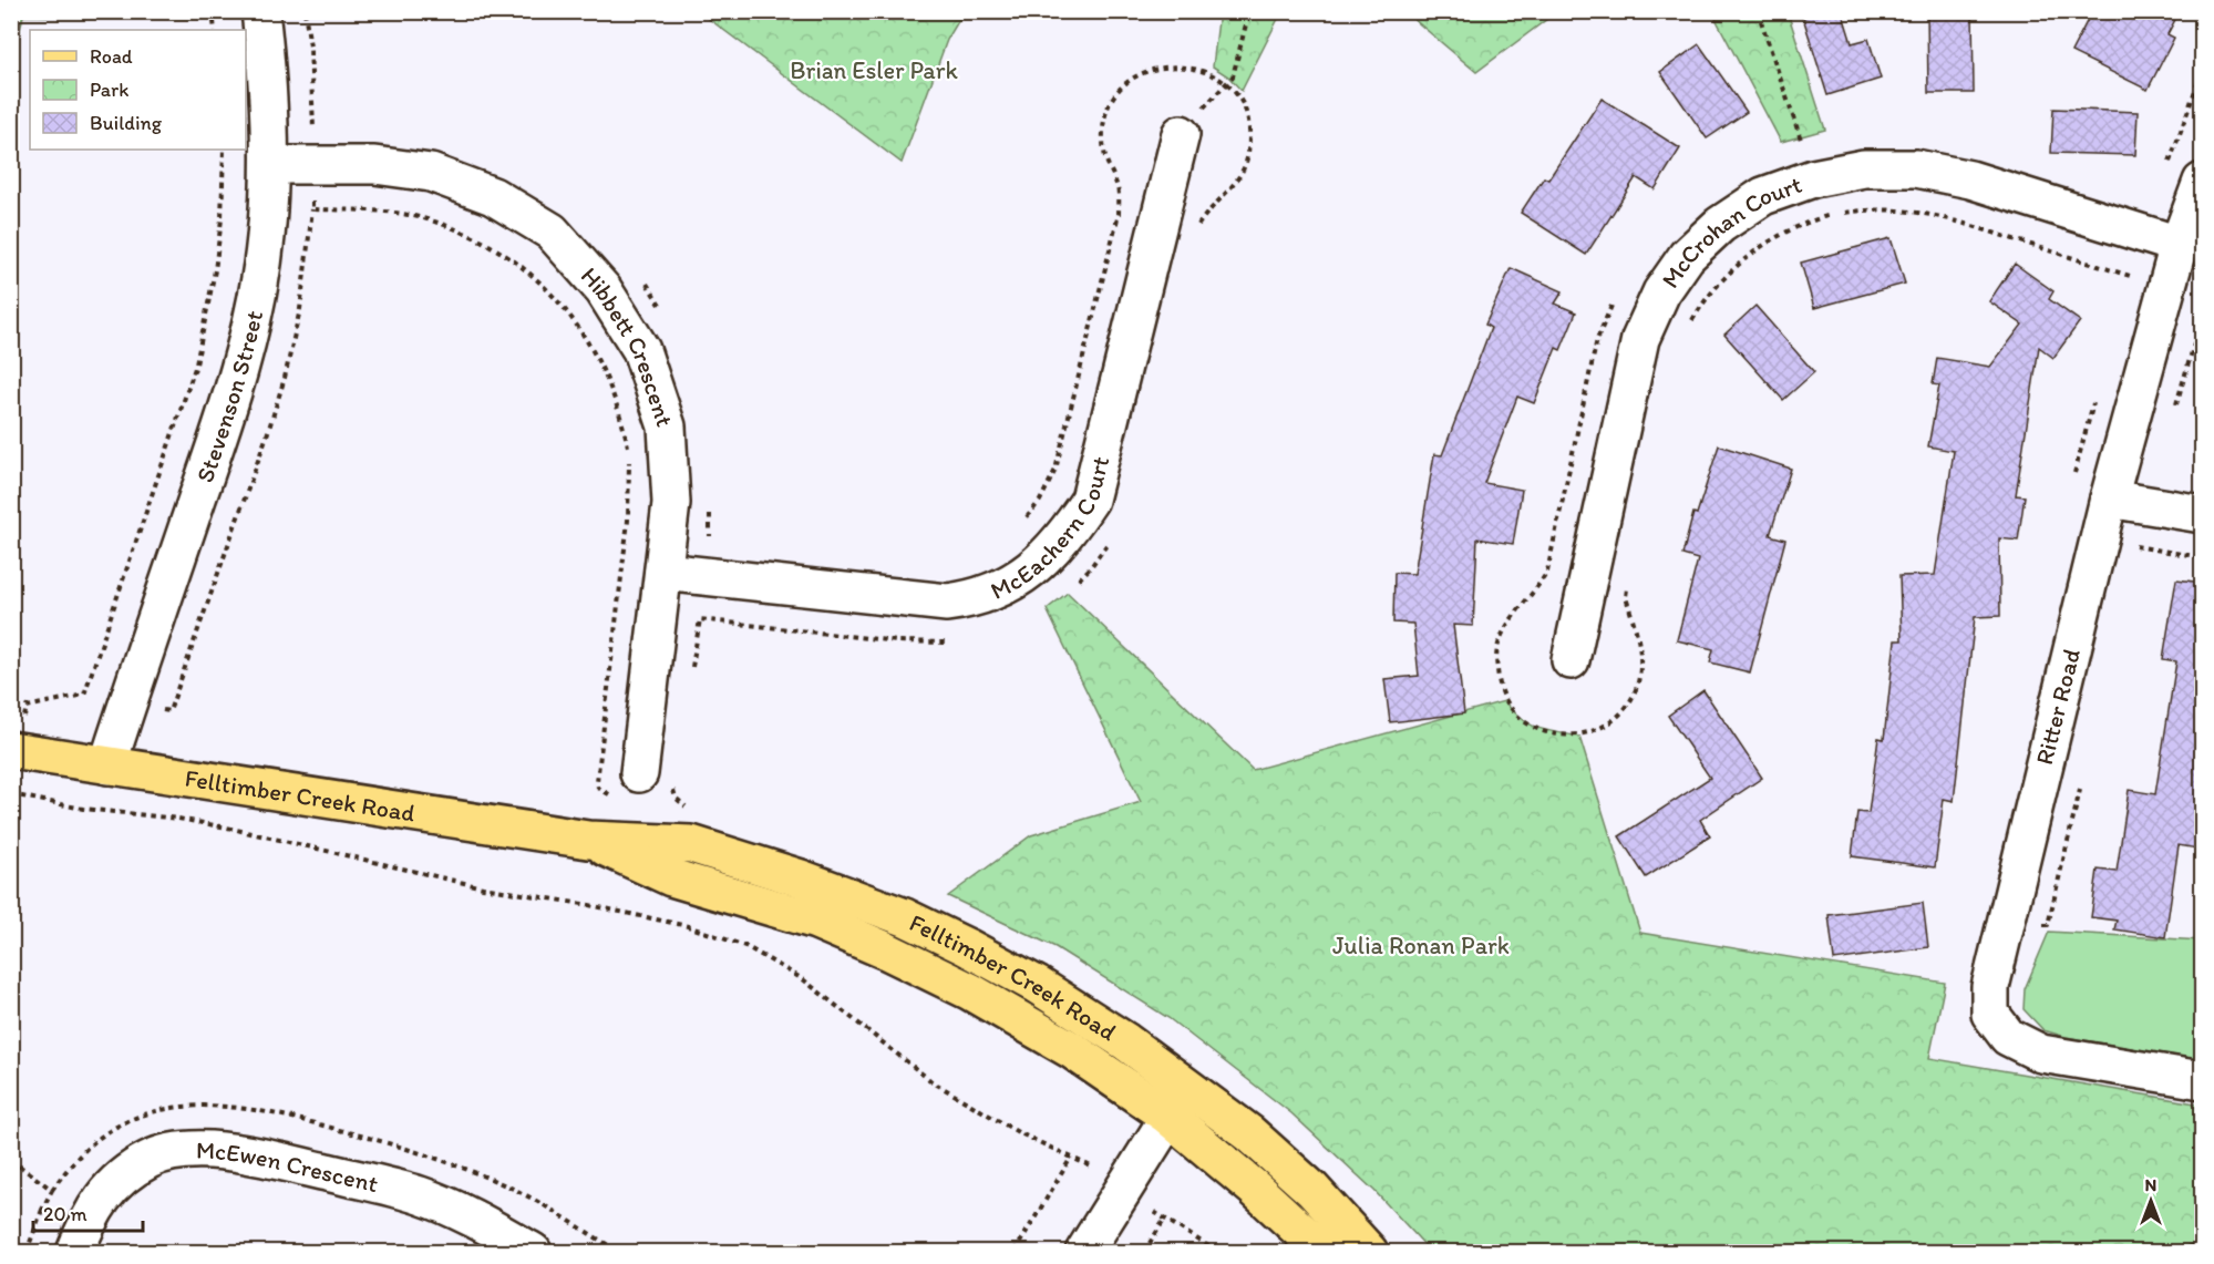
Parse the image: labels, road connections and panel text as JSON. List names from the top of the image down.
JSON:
{
  "streets": {
    "main road": ["Felltimber Creek Road"],
    "street": [
      "McCrohan Court",
      "Hibbett Crescent",
      "Stevenson Street",
      "McEachern Court",
      "Ritter Road",
      "McEwen Crescent"
    ]
  },
  "crossings": [
    ["McCrohan Court", "Ritter Road"],
    ["Hibbett Crescent", "Stevenson Street"],
    ["Hibbett Crescent", "McEachern Court"],
    ["Stevenson Street", "Felltimber Creek Road"]
  ],
  "parks": ["Brian Esler Park", "Julia Ronan Park"],
  "legend": ["Road", "Park", "Building"],
  "scale_bar": "20 m",
  "north": "top"
}
